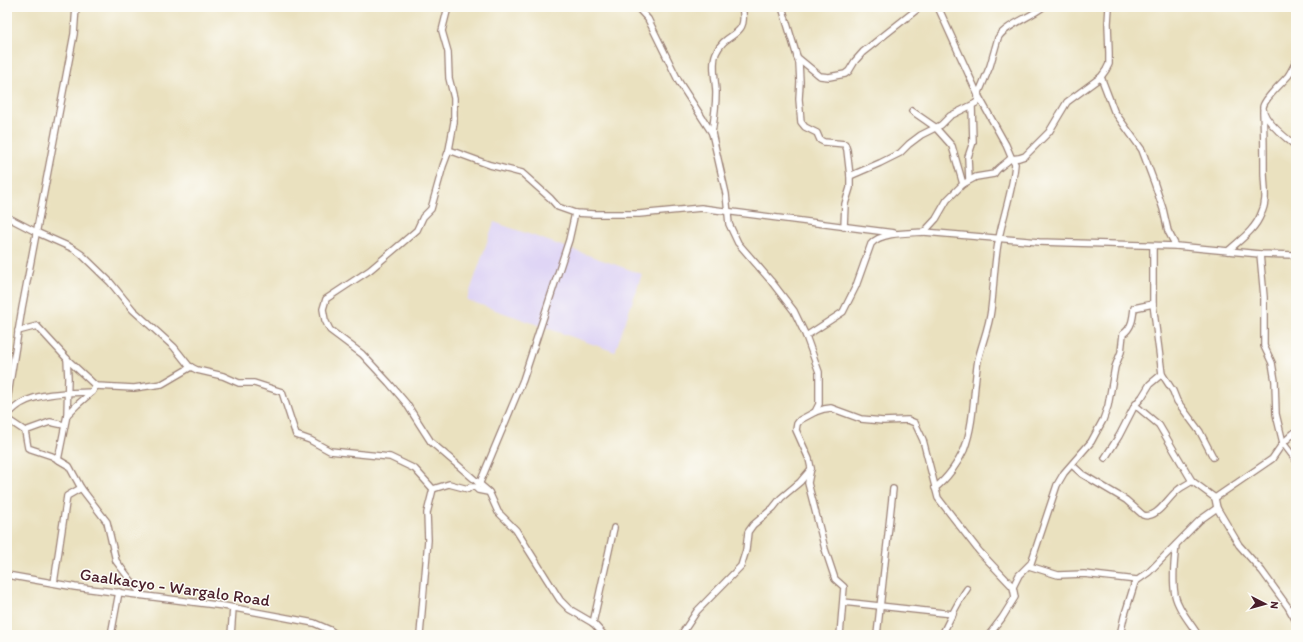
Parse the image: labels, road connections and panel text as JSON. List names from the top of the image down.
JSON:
{
  "streets": {
    "street": ["Gaalkacyo - Wargalo Road"]
  },
  "north": "right"
}
